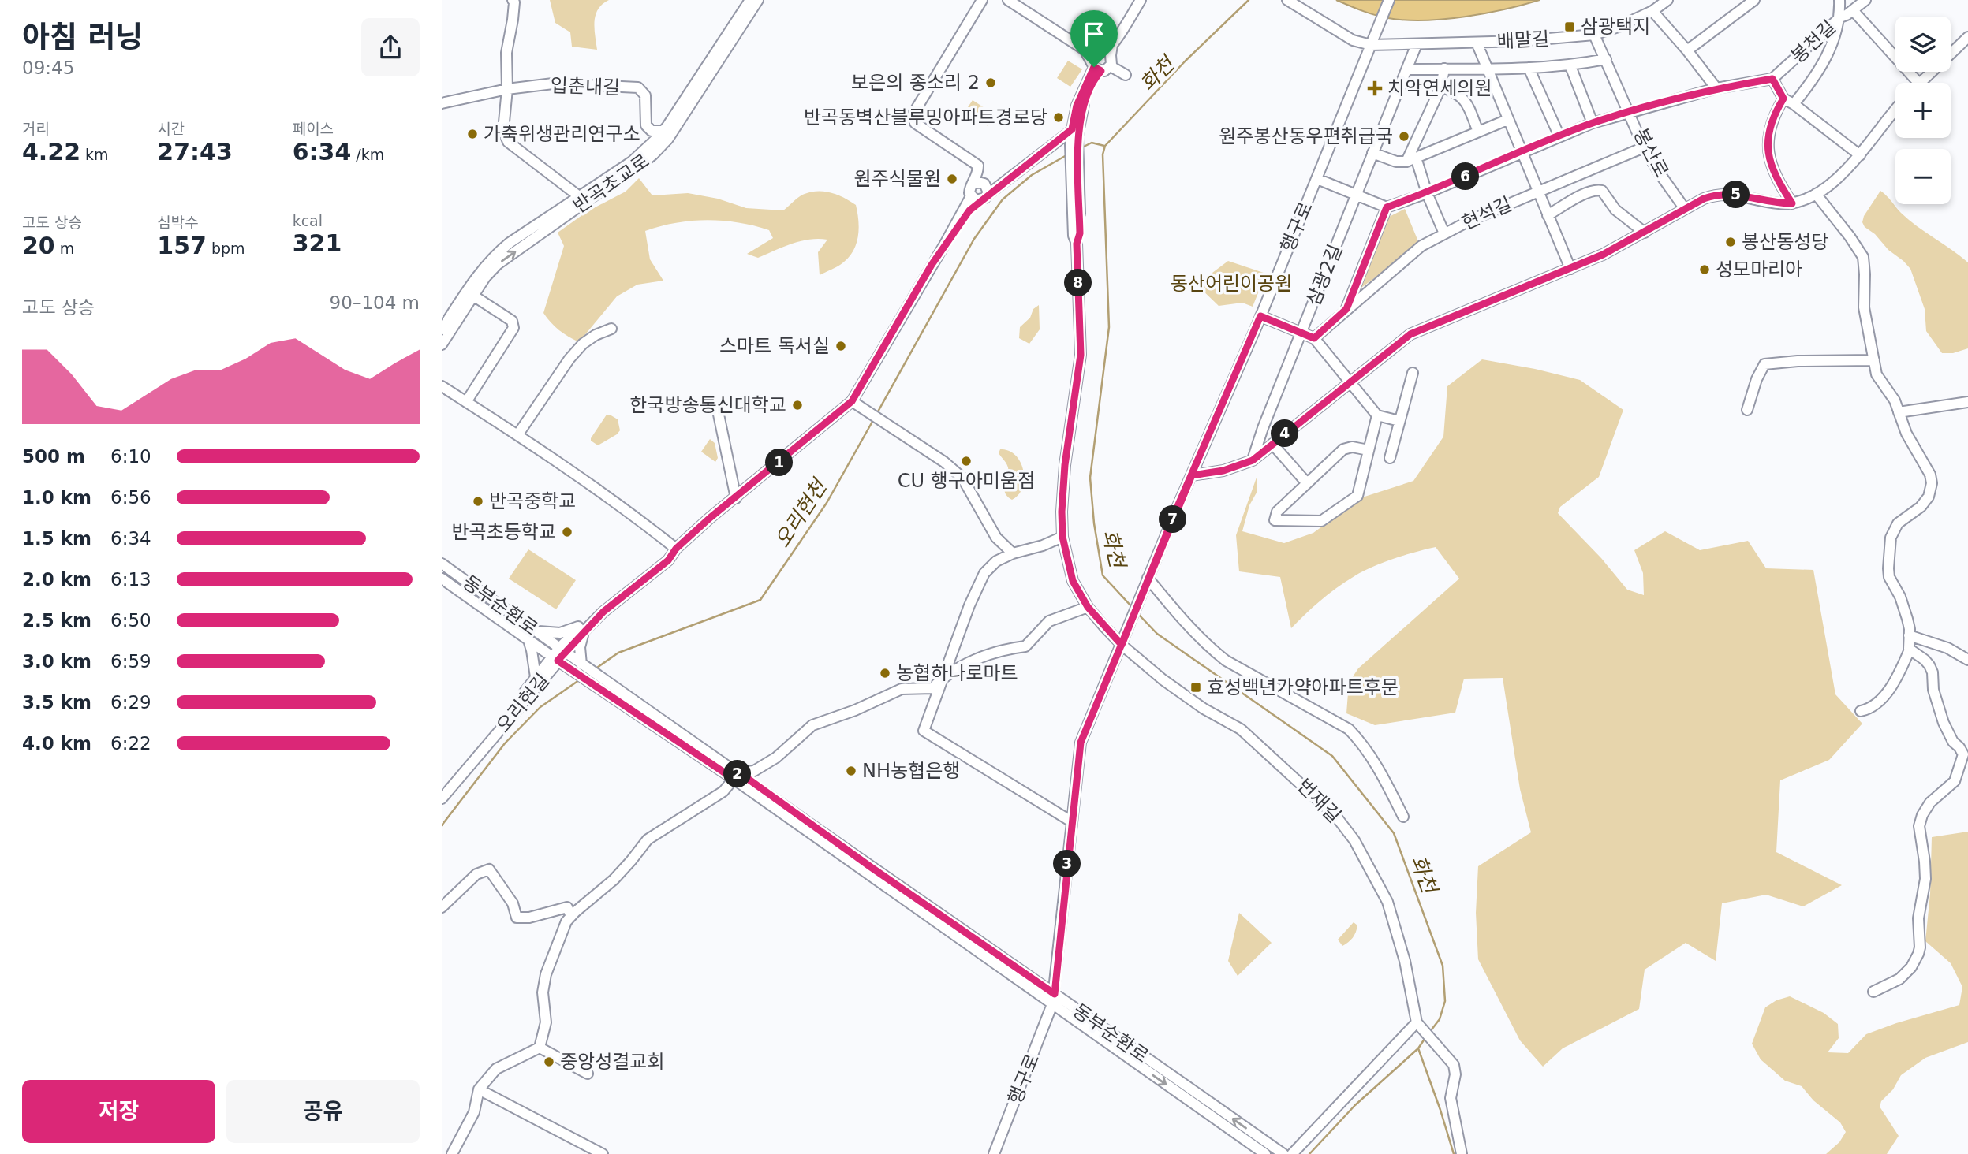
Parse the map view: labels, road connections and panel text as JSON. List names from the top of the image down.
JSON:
{
  "streets": {
    "street": [
      "배말길",
      "봉천길",
      "입춘내길",
      "봉산로",
      "반곡초교로",
      "현석길",
      "행구로",
      "삼광2길",
      "동부순환로",
      "오리현길",
      "번재길"
    ]
  },
  "crossings": [
    ["배말길", "봉산로"],
    ["배말길", "행구로"],
    ["배말길", "삼광2길"],
    ["입춘내길", "반곡초교로"],
    ["봉산로", "현석길"],
    ["행구로", "동부순환로"],
    ["행구로", "번재길"],
    ["동부순환로", "오리현길"]
  ],
  "water": ["화천", "오리현천"],
  "parks": ["동산어린이공원"],
  "places": {
    "transit": ["삼광택지", "효성백년가약아파트후문"],
    "other": [
      "보은의 종소리 2",
      "반곡동벽산블루밍아파트경로당",
      "가축위생관리연구소",
      "원주봉산동우편취급국",
      "원주식물원",
      "봉산동성당",
      "성모마리아",
      "스마트 독서실",
      "한국방송통신대학교",
      "CU 행구아미움점",
      "반곡중학교",
      "반곡초등학교",
      "농협하나로마트",
      "NH농협은행",
      "중앙성결교회"
    ],
    "health": ["치악연세의원"]
  },
  "page": {
    "heading": ["아침 러닝", "09:45"],
    "map_buttons": ["+", "−"],
    "stats": [
      ["거리", "4.22 km"],
      ["시간", "27:43"],
      ["페이스", "6:34 /km"],
      ["고도 상승", "20 m"],
      ["심박수", "157 bpm"],
      ["kcal", "321"]
    ],
    "pins": [
      "6",
      "5",
      "8",
      "4",
      "1",
      "7",
      "2",
      "3"
    ],
    "chart": ["고도 상승", "90–104 m"],
    "list": [
      {
        "name": "500 m",
        "note": "6:10"
      },
      {
        "name": "1.0 km",
        "note": "6:56"
      },
      {
        "name": "1.5 km",
        "note": "6:34"
      },
      {
        "name": "2.0 km",
        "note": "6:13"
      },
      {
        "name": "2.5 km",
        "note": "6:50"
      },
      {
        "name": "3.0 km",
        "note": "6:59"
      },
      {
        "name": "3.5 km",
        "note": "6:29"
      },
      {
        "name": "4.0 km",
        "note": "6:22"
      }
    ],
    "buttons": ["저장", "공유"]
  }
}
